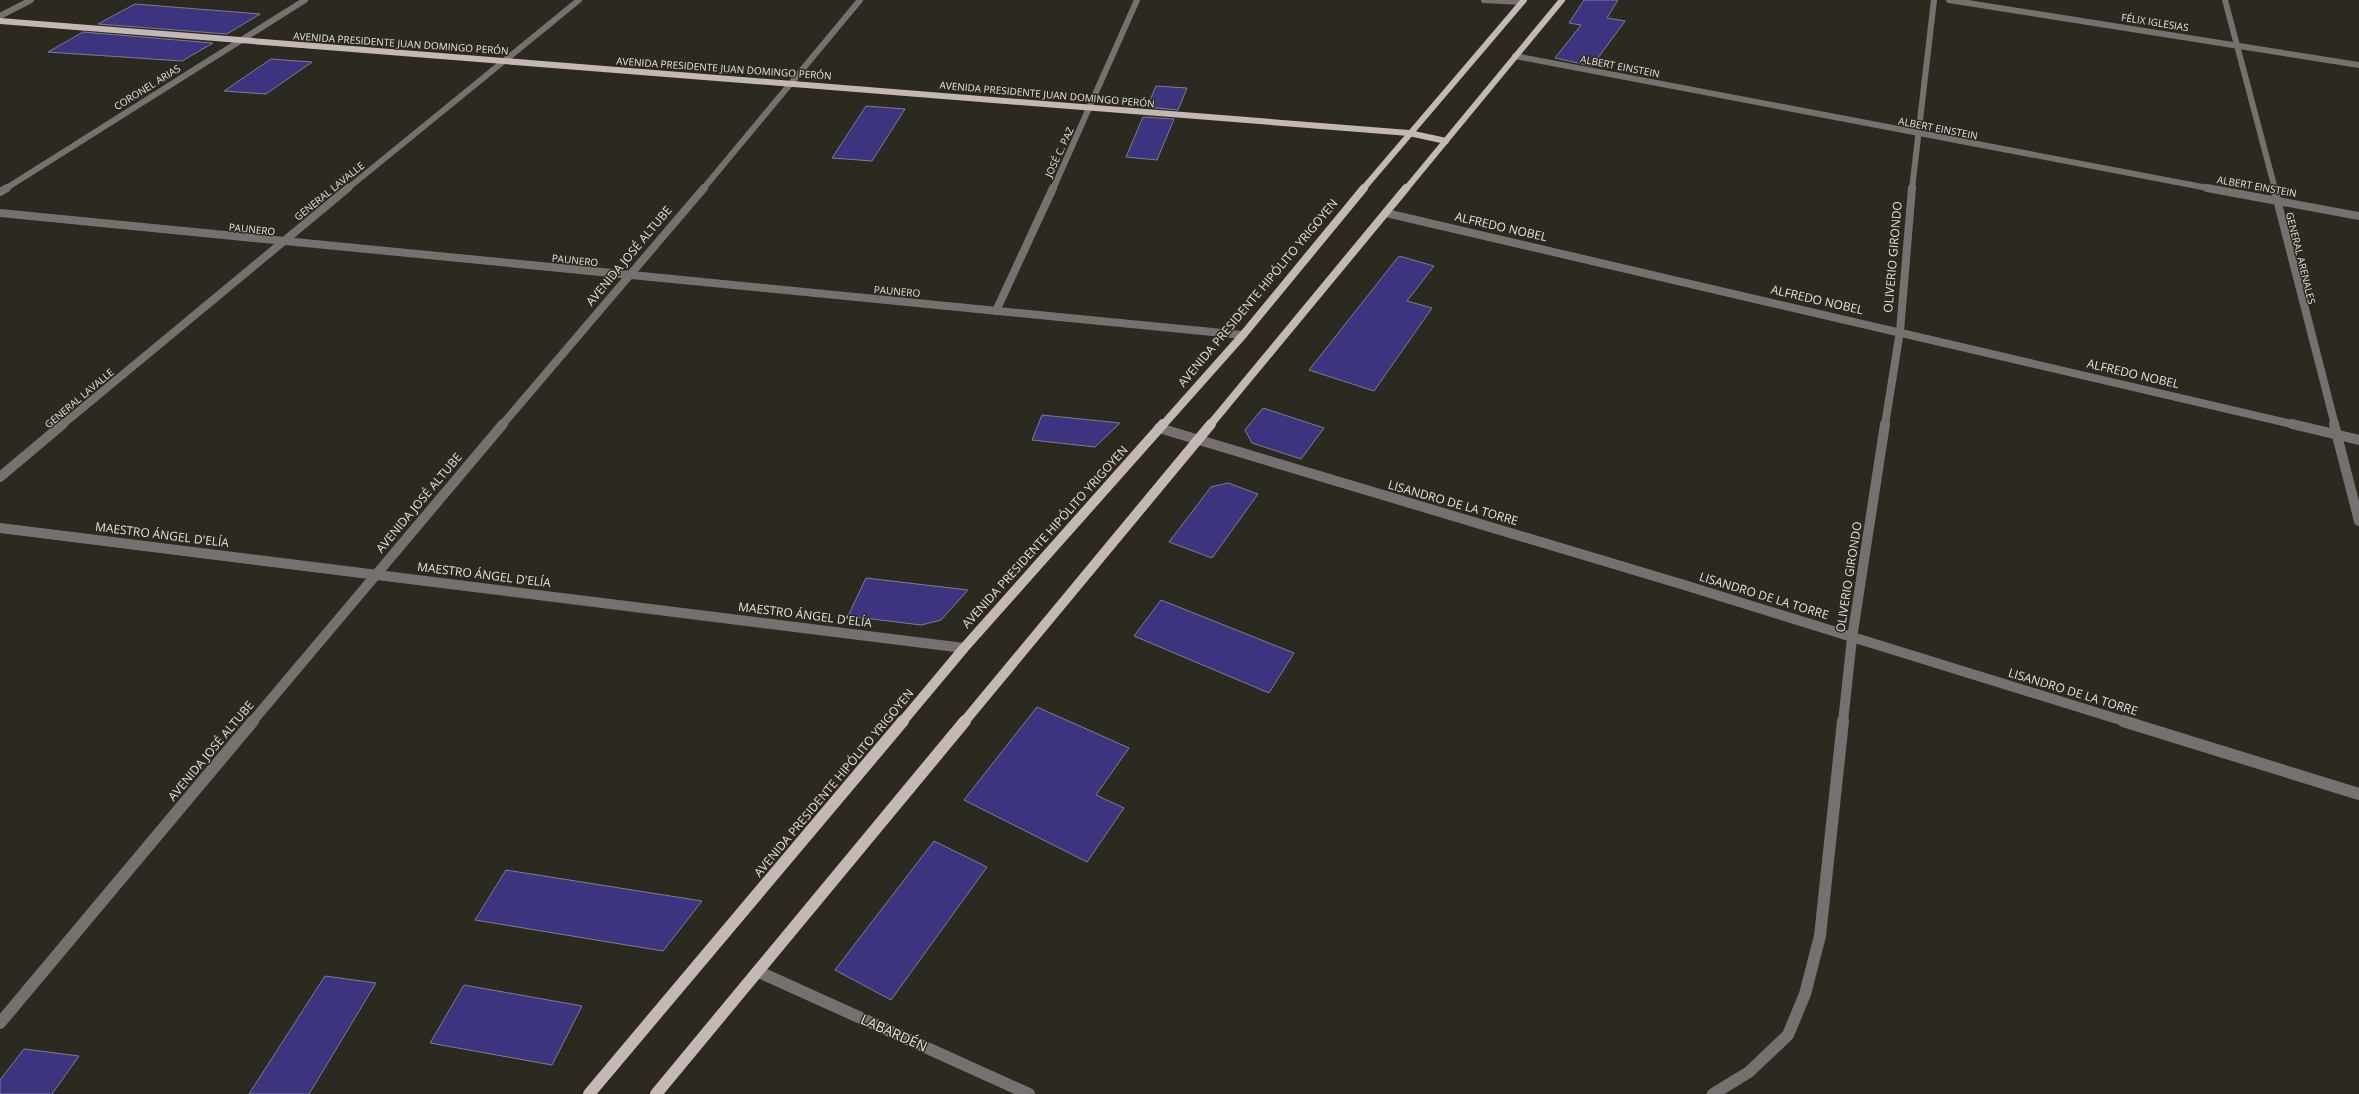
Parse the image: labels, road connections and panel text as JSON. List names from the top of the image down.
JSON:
{
  "streets": {
    "main road": ["AVENIDA PRESIDENTE JUAN DOMINGO PERÓN", "AVENIDA PRESIDENTE HIPÓLITO YRIGOYEN"],
    "street": [
      "FÉLIX IGLESIAS",
      "ALBERT EINSTEIN",
      "CORONEL ARIAS",
      "JOSÉ C. PAZ",
      "GENERAL LAVALLE",
      "ALFREDO NOBEL",
      "PAUNERO",
      "AVENIDA JOSÉ ALTUBE",
      "OLIVERIO GIRONDO",
      "GENERAL ARENALES",
      "LISANDRO DE LA TORRE",
      "MAESTRO ÁNGEL D'ELÍA",
      "LABARDÉN"
    ]
  },
  "crossings": [
    ["FÉLIX IGLESIAS", "GENERAL ARENALES"],
    ["AVENIDA PRESIDENTE JUAN DOMINGO PERÓN", "CORONEL ARIAS"],
    ["AVENIDA PRESIDENTE JUAN DOMINGO PERÓN", "JOSÉ C. PAZ"],
    ["AVENIDA PRESIDENTE JUAN DOMINGO PERÓN", "GENERAL LAVALLE"],
    ["AVENIDA PRESIDENTE JUAN DOMINGO PERÓN", "AVENIDA JOSÉ ALTUBE"],
    ["AVENIDA PRESIDENTE JUAN DOMINGO PERÓN", "AVENIDA PRESIDENTE HIPÓLITO YRIGOYEN"],
    ["ALBERT EINSTEIN", "OLIVERIO GIRONDO"],
    ["ALBERT EINSTEIN", "GENERAL ARENALES"],
    ["JOSÉ C. PAZ", "PAUNERO"],
    ["GENERAL LAVALLE", "PAUNERO"],
    ["ALFREDO NOBEL", "OLIVERIO GIRONDO"],
    ["ALFREDO NOBEL", "GENERAL ARENALES"],
    ["PAUNERO", "AVENIDA JOSÉ ALTUBE"],
    ["PAUNERO", "AVENIDA PRESIDENTE HIPÓLITO YRIGOYEN"],
    ["AVENIDA JOSÉ ALTUBE", "MAESTRO ÁNGEL D'ELÍA"],
    ["OLIVERIO GIRONDO", "LISANDRO DE LA TORRE"],
    ["AVENIDA PRESIDENTE HIPÓLITO YRIGOYEN", "LISANDRO DE LA TORRE"],
    ["AVENIDA PRESIDENTE HIPÓLITO YRIGOYEN", "MAESTRO ÁNGEL D'ELÍA"]
  ]
}
